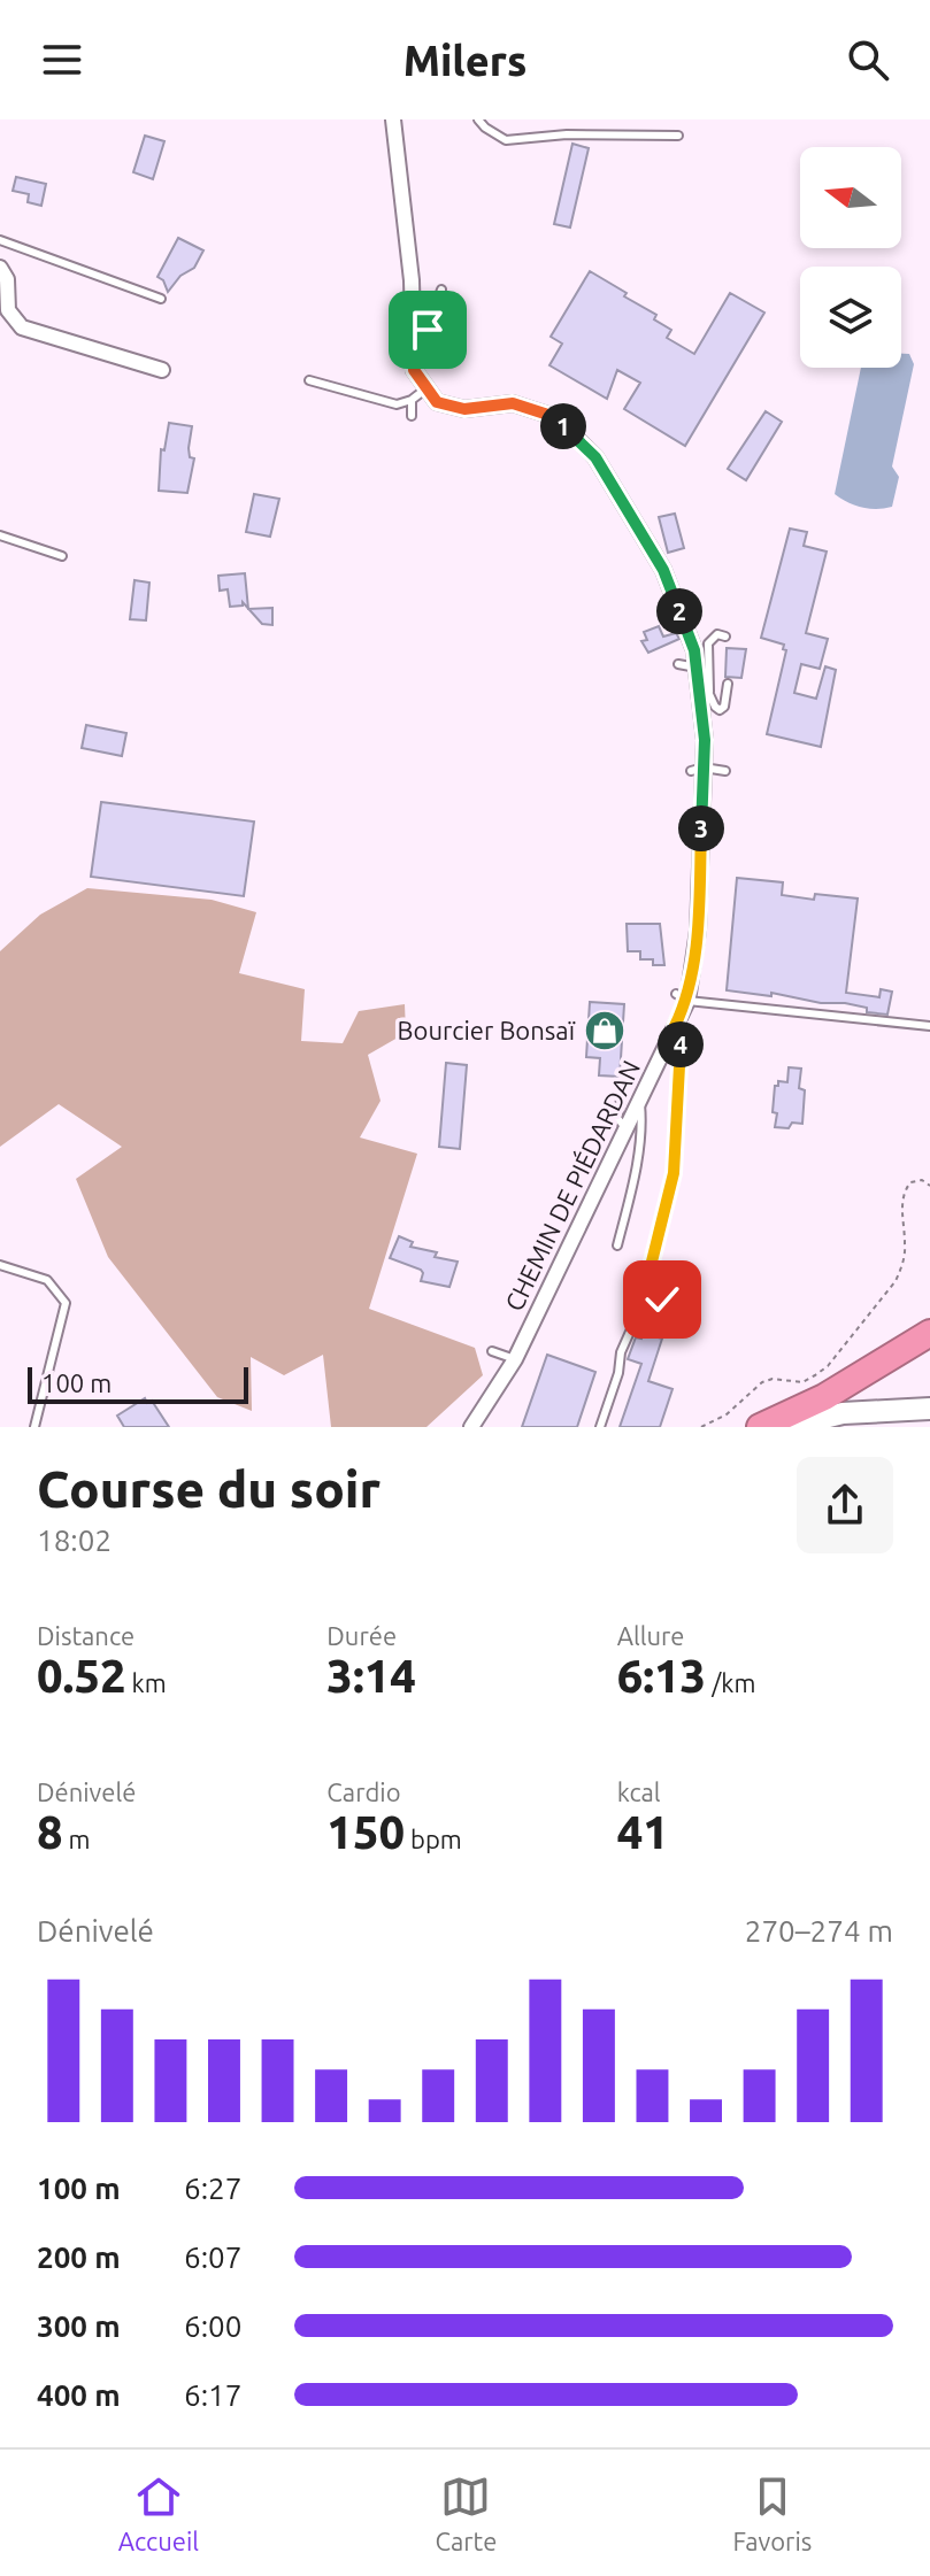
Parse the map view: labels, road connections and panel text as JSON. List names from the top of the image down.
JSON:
{
  "streets": {
    "street": ["CHEMIN DE PIÉDARDAN"]
  },
  "places": {
    "shop": ["Bourcier Bonsaï"]
  },
  "scale_bar": "100 m",
  "north": "left",
  "page": {
    "header": "Milers",
    "pins": [
      "1",
      "2",
      "3",
      "4"
    ],
    "scale": "100 m",
    "heading": ["Course du soir", "18:02"],
    "stats": [
      ["Distance", "0.52 km"],
      ["Durée", "3:14"],
      ["Allure", "6:13 /km"],
      ["Dénivelé", "8 m"],
      ["Cardio", "150 bpm"],
      ["kcal", "41"]
    ],
    "chart": ["Dénivelé", "270–274 m"],
    "list": [
      {
        "name": "100 m",
        "note": "6:27"
      },
      {
        "name": "200 m",
        "note": "6:07"
      },
      {
        "name": "300 m",
        "note": "6:00"
      },
      {
        "name": "400 m",
        "note": "6:17"
      }
    ],
    "tabs": ["Accueil", "Carte", "Favoris"]
  }
}
